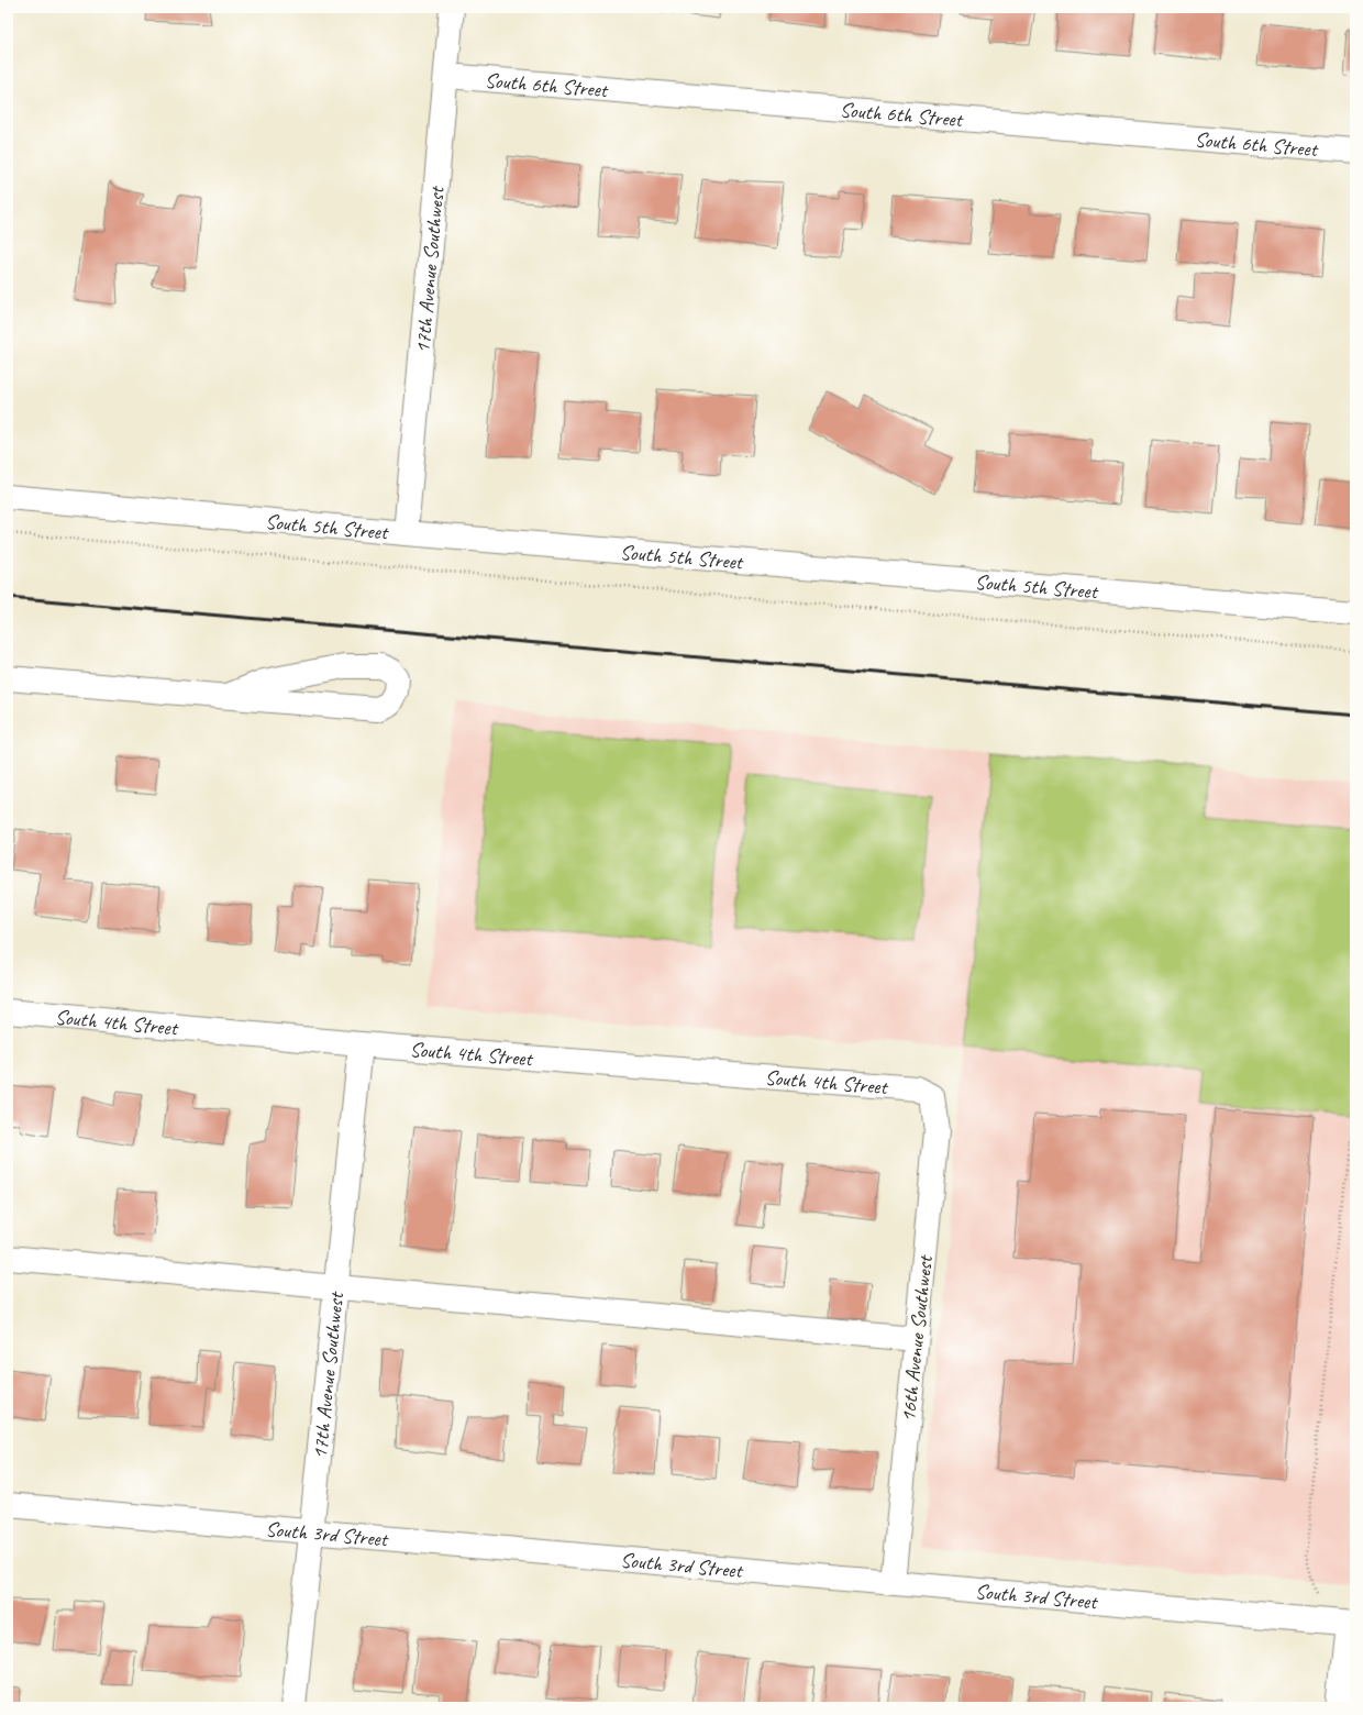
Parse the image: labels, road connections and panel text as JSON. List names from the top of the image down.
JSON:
{
  "streets": {
    "street": [
      "South 6th Street",
      "17th Avenue Southwest",
      "South 5th Street",
      "South 4th Street",
      "16th Avenue Southwest",
      "South 3rd Street"
    ]
  },
  "crossings": [
    ["South 6th Street", "17th Avenue Southwest"],
    ["17th Avenue Southwest", "South 5th Street"],
    ["17th Avenue Southwest", "South 4th Street"],
    ["17th Avenue Southwest", "South 3rd Street"],
    ["South 4th Street", "16th Avenue Southwest"],
    ["16th Avenue Southwest", "South 3rd Street"]
  ]
}
